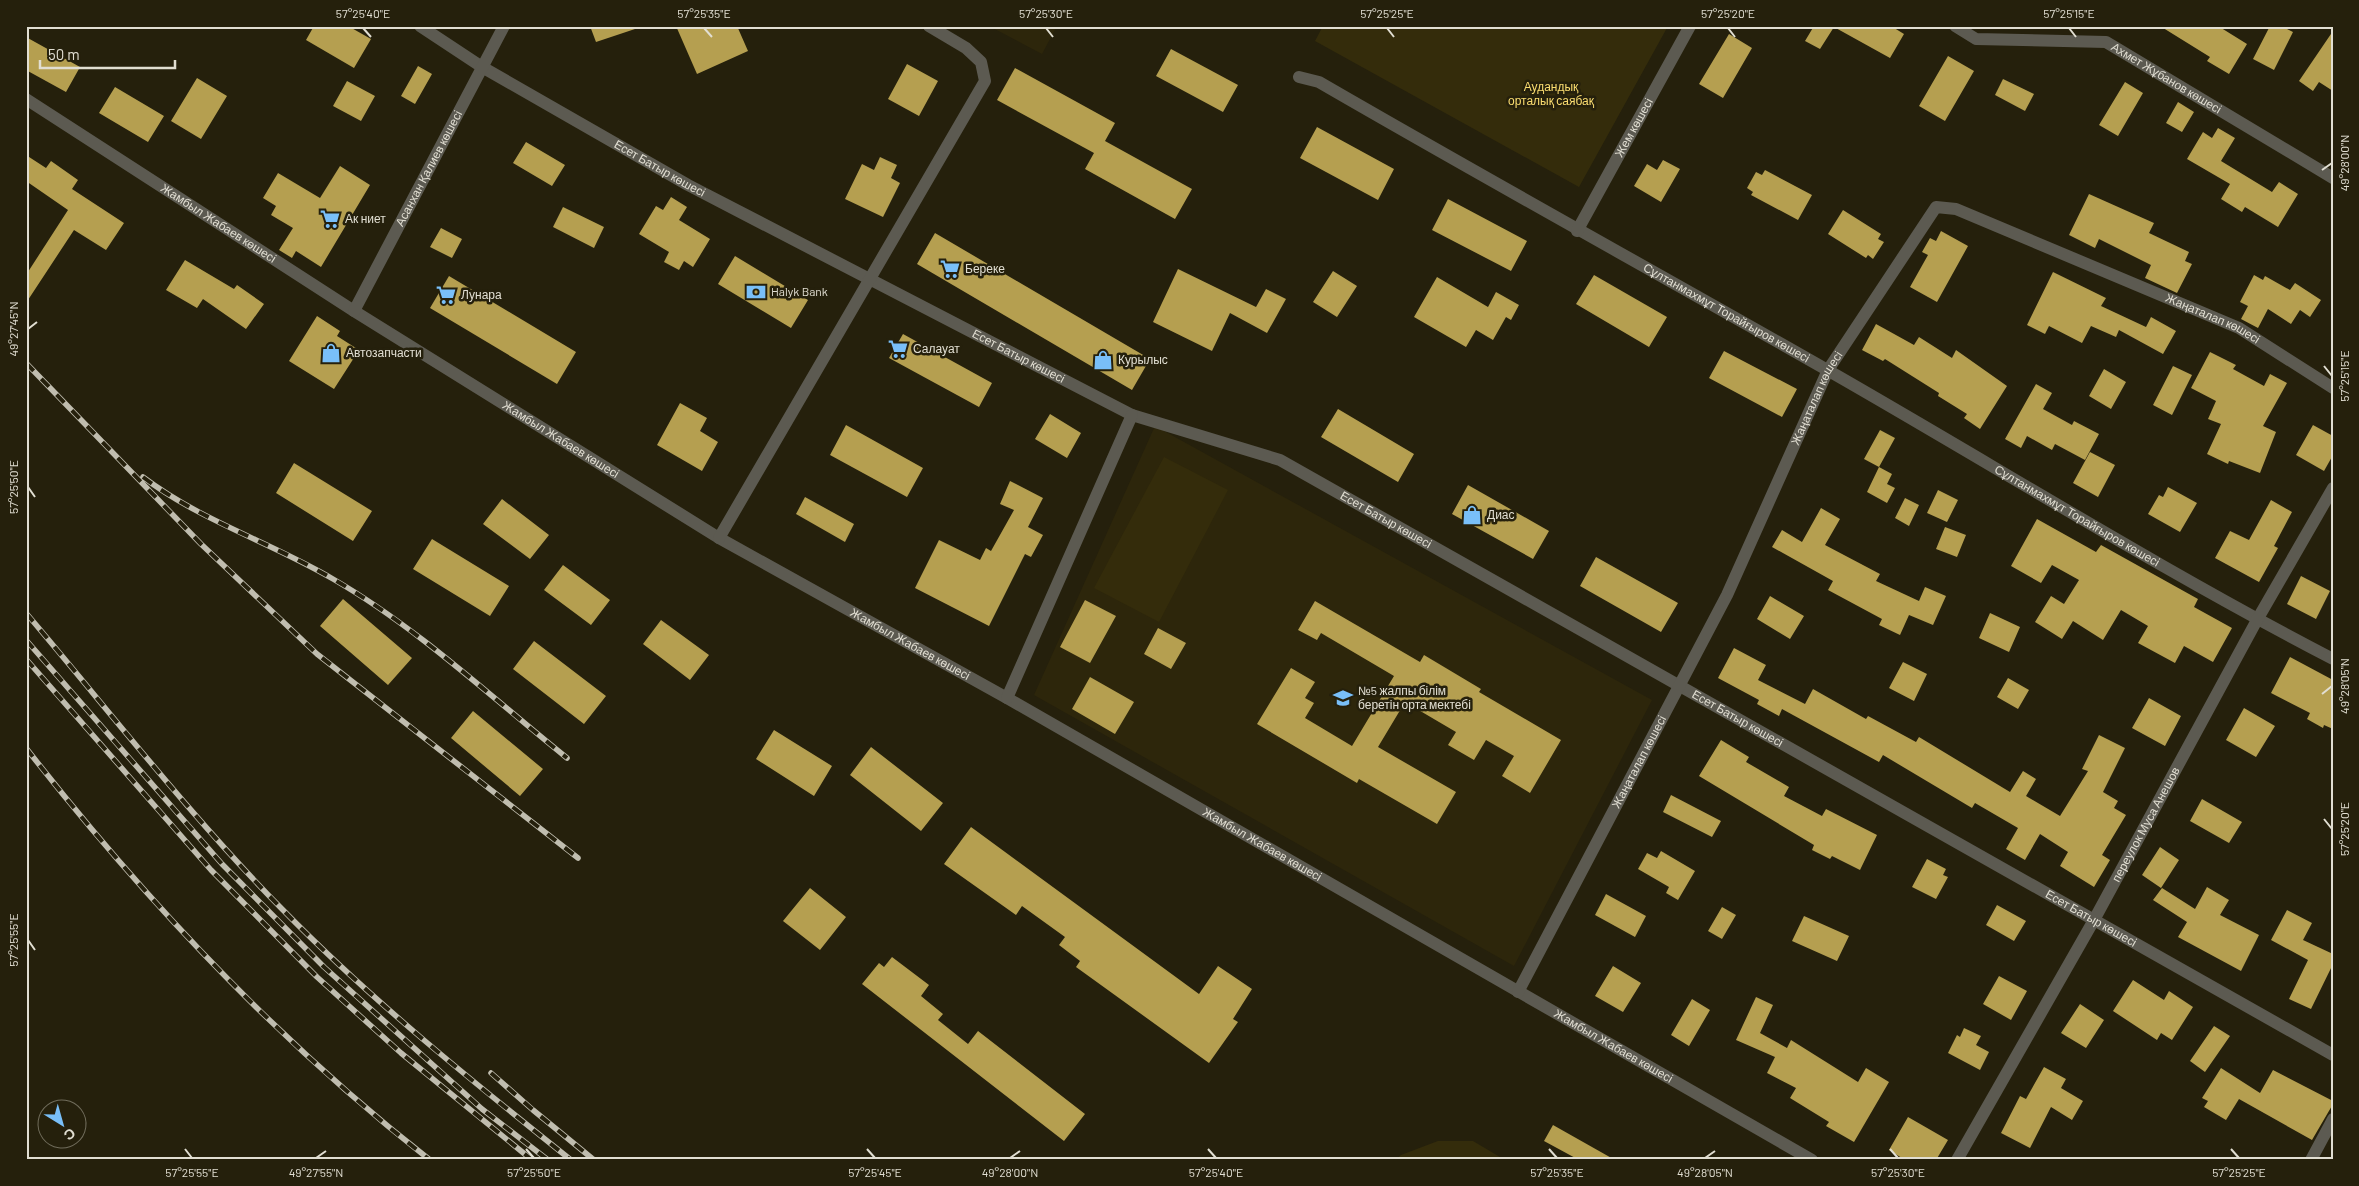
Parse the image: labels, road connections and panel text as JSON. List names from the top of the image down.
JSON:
{
  "streets": {
    "street": [
      "Ахмет Жұбанов көшесі",
      "Жем көшесі",
      "Есет Батыр көшесі",
      "Асанхан Қалиев көшесі",
      "Жамбыл Жабаев көшесі",
      "Сұлтанмахмұт Торайғыров көшесі",
      "Жаңаталап көшесі",
      "переулок Муса Анешов"
    ]
  },
  "crossings": [
    ["Жем көшесі", "Сұлтанмахмұт Торайғыров көшесі"],
    ["Есет Батыр көшесі", "Асанхан Қалиев көшесі"],
    ["Есет Батыр көшесі", "Жаңаталап көшесі"],
    ["Есет Батыр көшесі", "переулок Муса Анешов"],
    ["Асанхан Қалиев көшесі", "Жамбыл Жабаев көшесі"],
    ["Жамбыл Жабаев көшесі", "Жаңаталап көшесі"],
    ["Сұлтанмахмұт Торайғыров көшесі", "Жаңаталап көшесі"],
    ["Сұлтанмахмұт Торайғыров көшесі", "переулок Муса Анешов"]
  ],
  "parks": ["Аудандық орталық саябақ"],
  "places": {
    "supermarket": [
      "Ак ниет",
      "Береке",
      "Лунара",
      "Салауат"
    ],
    "bank": ["Halyk Bank"],
    "shop": ["Автозапчасти", "Курылыс", "Диас"],
    "school or university": ["№5 жалпы білім беретін орта мектебі"]
  },
  "scale_bar": "50 m",
  "north": "bottom right",
  "coordinates": [
    "57°25'40\"E",
    "57°25'35\"E",
    "57°25'30\"E",
    "57°25'25\"E",
    "57°25'20\"E",
    "57°25'15\"E",
    "49°28'00\"N",
    "49°27'45\"N",
    "57°25'50\"E",
    "49°28'05\"N",
    "57°25'55\"E",
    "49°27'55\"N",
    "57°25'45\"E"
  ]
}
